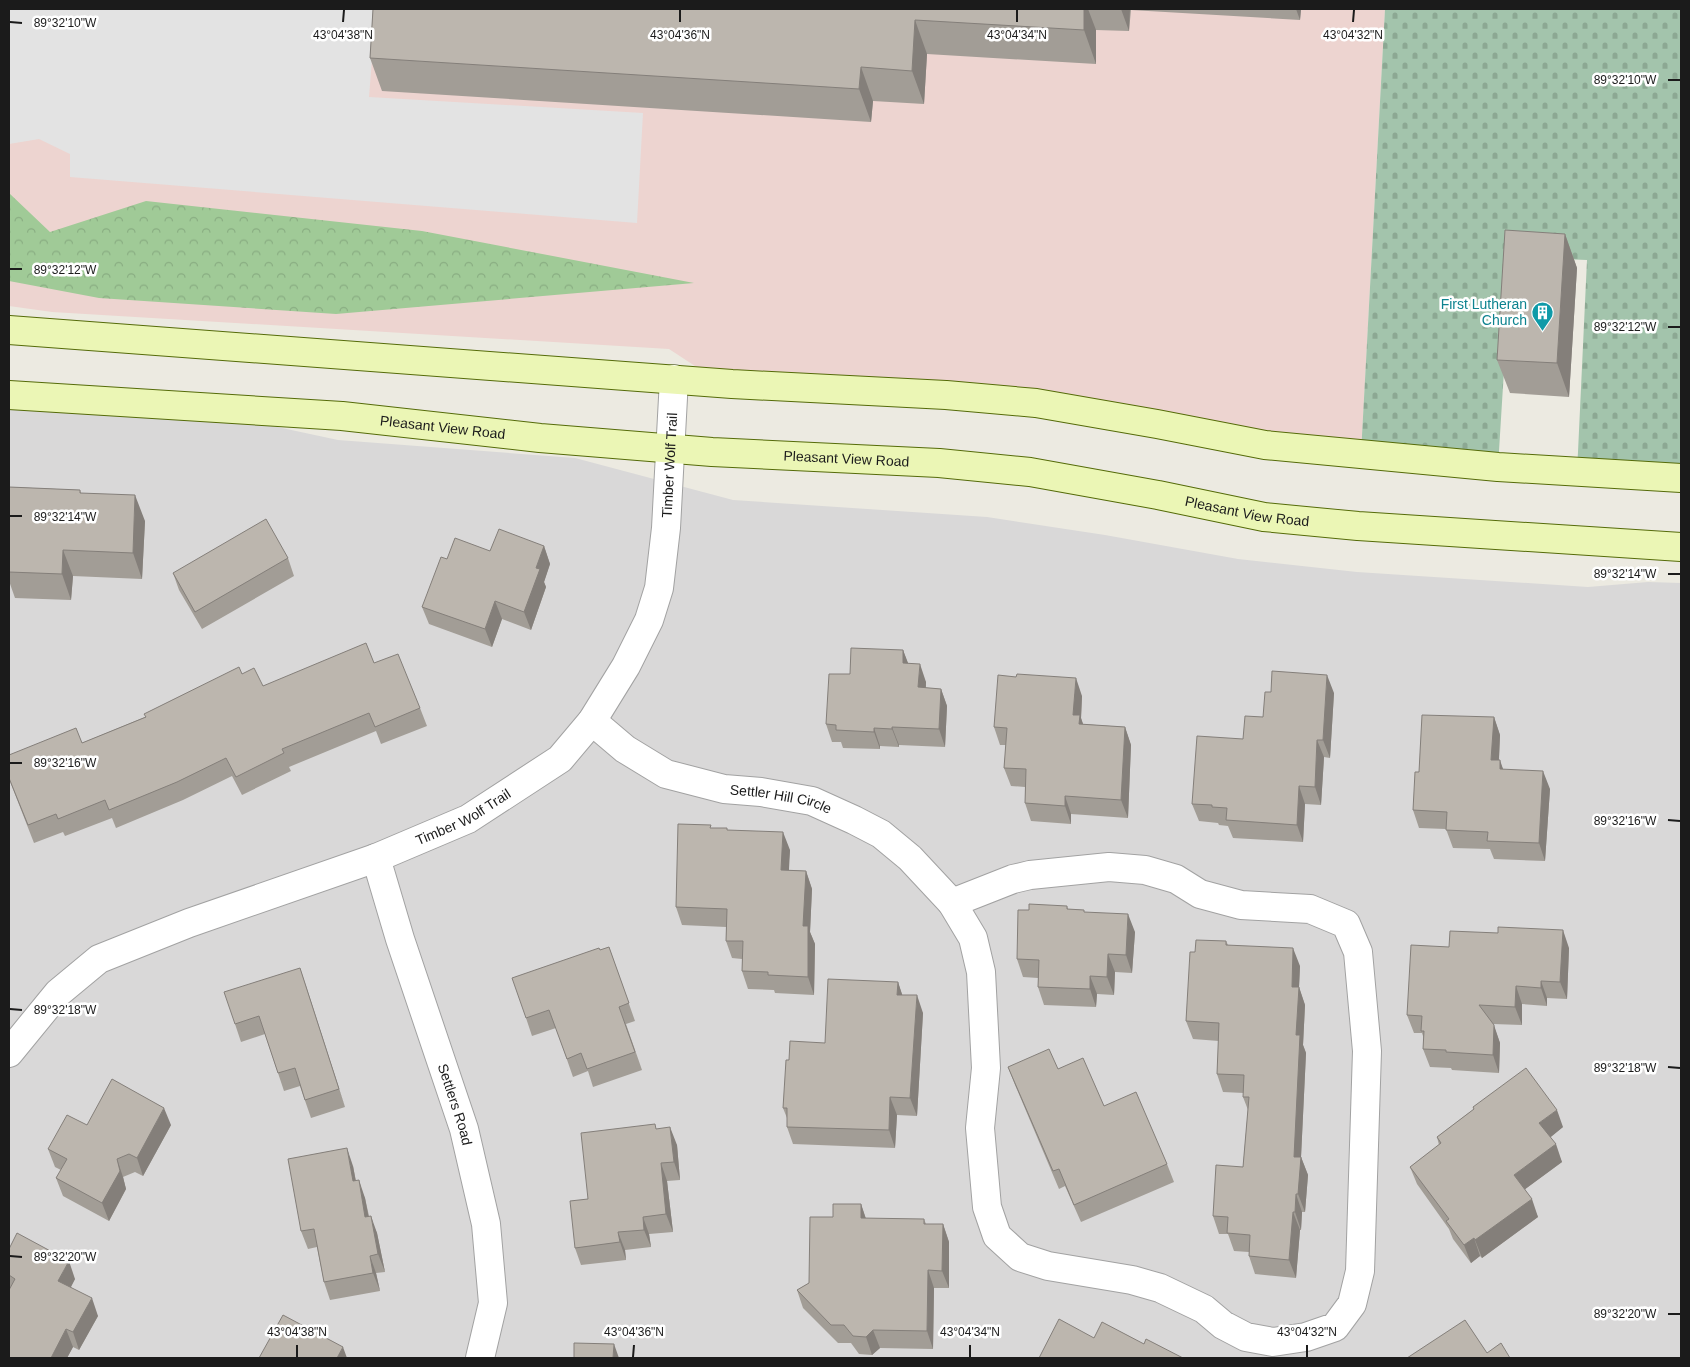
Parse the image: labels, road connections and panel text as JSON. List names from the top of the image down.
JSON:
{
  "streets": {
    "main road": ["Pleasant View Road"],
    "street": ["Timber Wolf Trail", "Settler Hill Circle", "Settlers Road"]
  },
  "crossings": [
    ["Pleasant View Road", "Timber Wolf Trail"],
    ["Timber Wolf Trail", "Settler Hill Circle"],
    ["Timber Wolf Trail", "Settlers Road"]
  ],
  "places": {
    "building": ["First Lutheran Church"]
  },
  "coordinates": [
    "89°32'10\"W",
    "43°04'38\"N",
    "43°04'36\"N",
    "43°04'34\"N",
    "43°04'32\"N",
    "89°32'12\"W",
    "89°32'14\"W",
    "89°32'16\"W",
    "89°32'18\"W",
    "89°32'20\"W"
  ]
}
